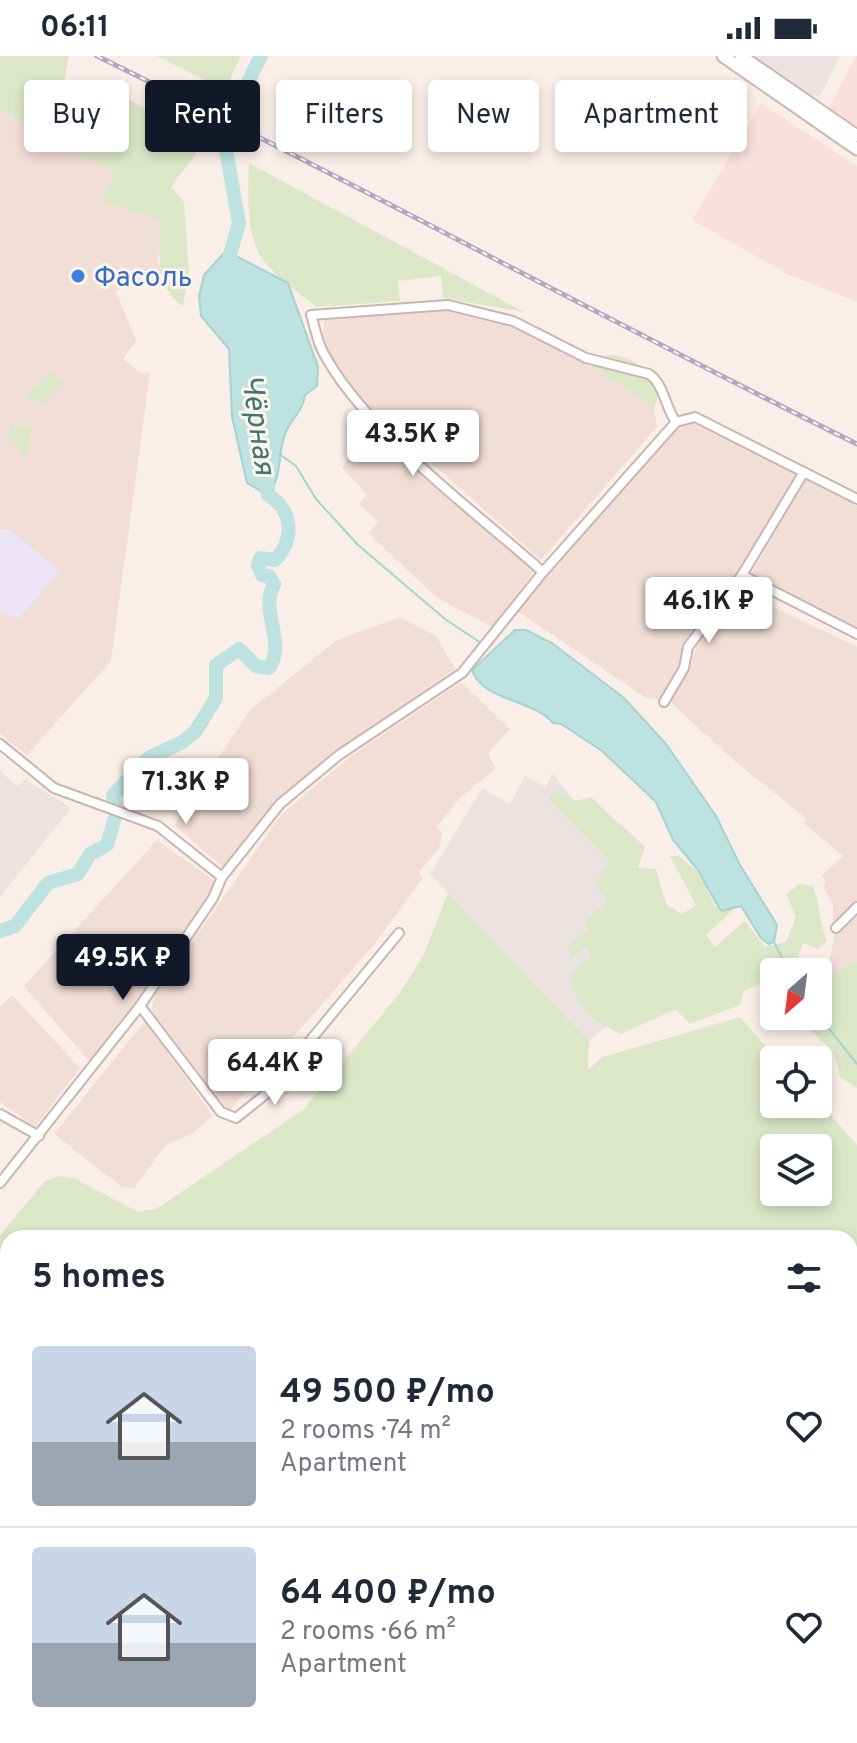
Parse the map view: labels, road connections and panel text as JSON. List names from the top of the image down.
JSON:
{
  "water": ["Чёрная"],
  "places": ["Фасоль"],
  "north": "bottom left",
  "page": {
    "status": "06:11",
    "chip": [
      "Buy",
      "Rent",
      "Filters",
      "New",
      "Apartment"
    ],
    "price": [
      "43.5K ₽",
      "46.1K ₽",
      "71.3K ₽",
      "49.5K ₽",
      "64.4K ₽"
    ],
    "heading": "5 homes",
    "list": [
      {
        "name": "49 500 ₽/mo",
        "note": "2 rooms · 74 m² · Apartment"
      },
      {
        "name": "64 400 ₽/mo",
        "note": "2 rooms · 66 m² · Apartment"
      }
    ]
  }
}
